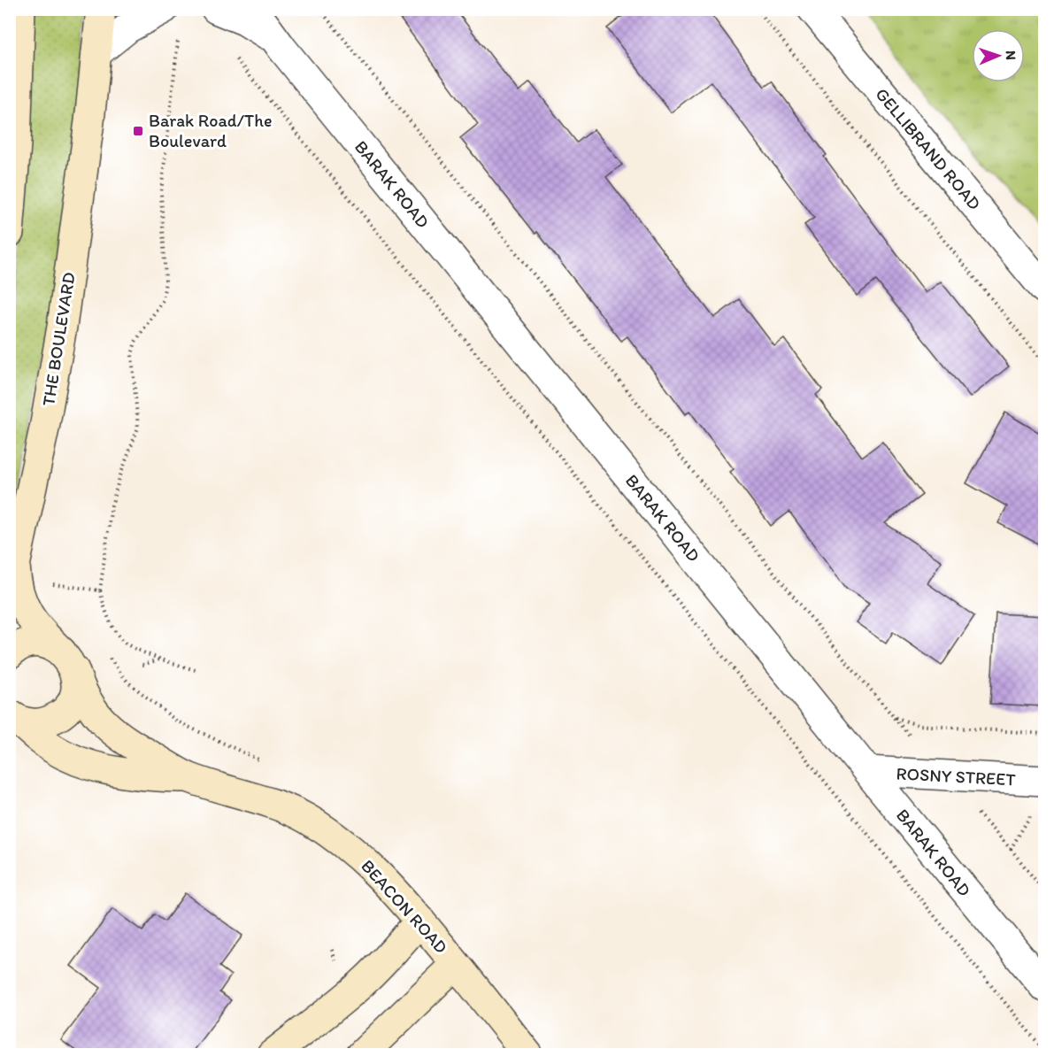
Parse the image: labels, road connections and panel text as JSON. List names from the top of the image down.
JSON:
{
  "streets": {
    "street": [
      "GELLIBRAND ROAD",
      "BARAK ROAD",
      "THE BOULEVARD",
      "ROSNY STREET",
      "BEACON ROAD"
    ]
  },
  "crossings": [
    ["BARAK ROAD", "ROSNY STREET"],
    ["THE BOULEVARD", "BEACON ROAD"]
  ],
  "places": {
    "transit": ["Barak Road/The Boulevard"]
  },
  "north": "right"
}
